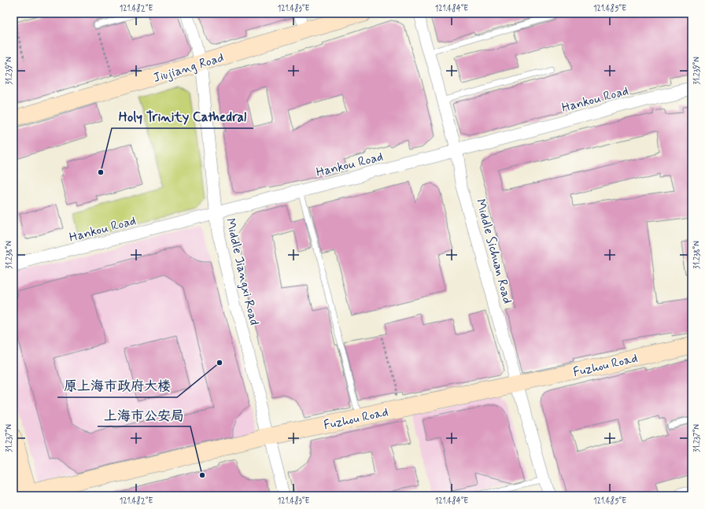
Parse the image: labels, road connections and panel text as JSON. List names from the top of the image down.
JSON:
{
  "streets": {
    "street": [
      "Jiujiang Road",
      "Hankou Road",
      "Middle Sichuan Road",
      "Middle Jiangxi Road",
      "Fuzhou Road"
    ]
  },
  "crossings": [
    ["Jiujiang Road", "Middle Jiangxi Road"],
    ["Hankou Road", "Middle Sichuan Road"],
    ["Hankou Road", "Middle Jiangxi Road"],
    ["Middle Sichuan Road", "Fuzhou Road"],
    ["Middle Jiangxi Road", "Fuzhou Road"]
  ],
  "places": ["Holy Trinity Cathedral", "原上海市政府大楼", "上海市公安局"],
  "coordinates": [
    "121.482°E",
    "121.483°E",
    "121.484°E",
    "121.485°E",
    "31.239°N",
    "31.238°N",
    "31.237°N"
  ]
}
